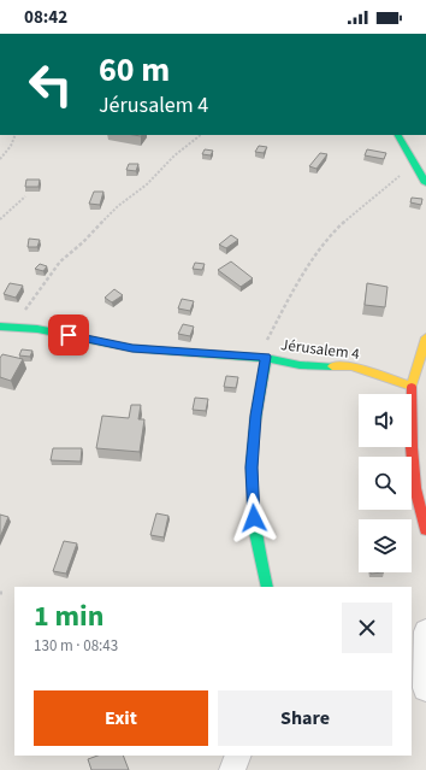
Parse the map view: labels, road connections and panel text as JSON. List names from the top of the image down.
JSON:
{
  "streets": {
    "street": ["Jérusalem 4"]
  },
  "page": {
    "status": "08:42",
    "turn": ["60 m", "Jérusalem 4"],
    "heading": ["1 min", "130 m · 08:43"],
    "buttons": ["Exit", "Share"]
  }
}
